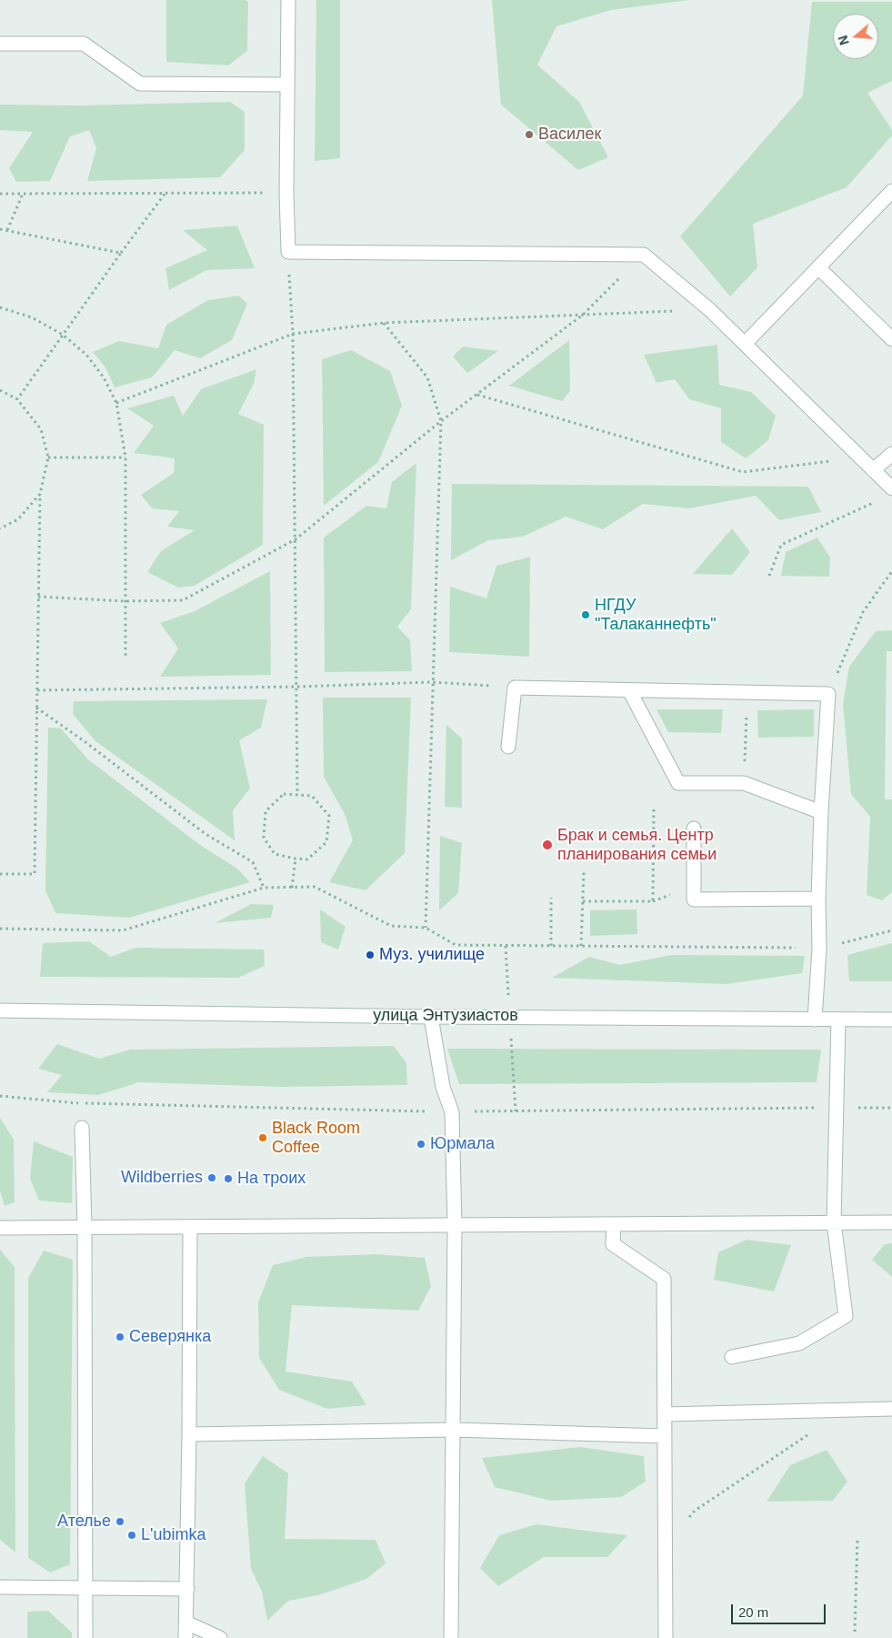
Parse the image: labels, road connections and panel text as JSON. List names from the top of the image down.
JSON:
{
  "streets": {
    "main road": ["улица Энтузиастов"]
  },
  "places": [
    "Василек",
    "НГДУ \"Талаканнефть\"",
    "Брак и семья. Центр планирования семьи",
    "Муз. училище",
    "Black Room Coffee",
    "Юрмала",
    "Wildberries",
    "На троих",
    "Северянка",
    "Ателье",
    "L'ubimka"
  ],
  "scale_bar": "20 m",
  "north": "left"
}
